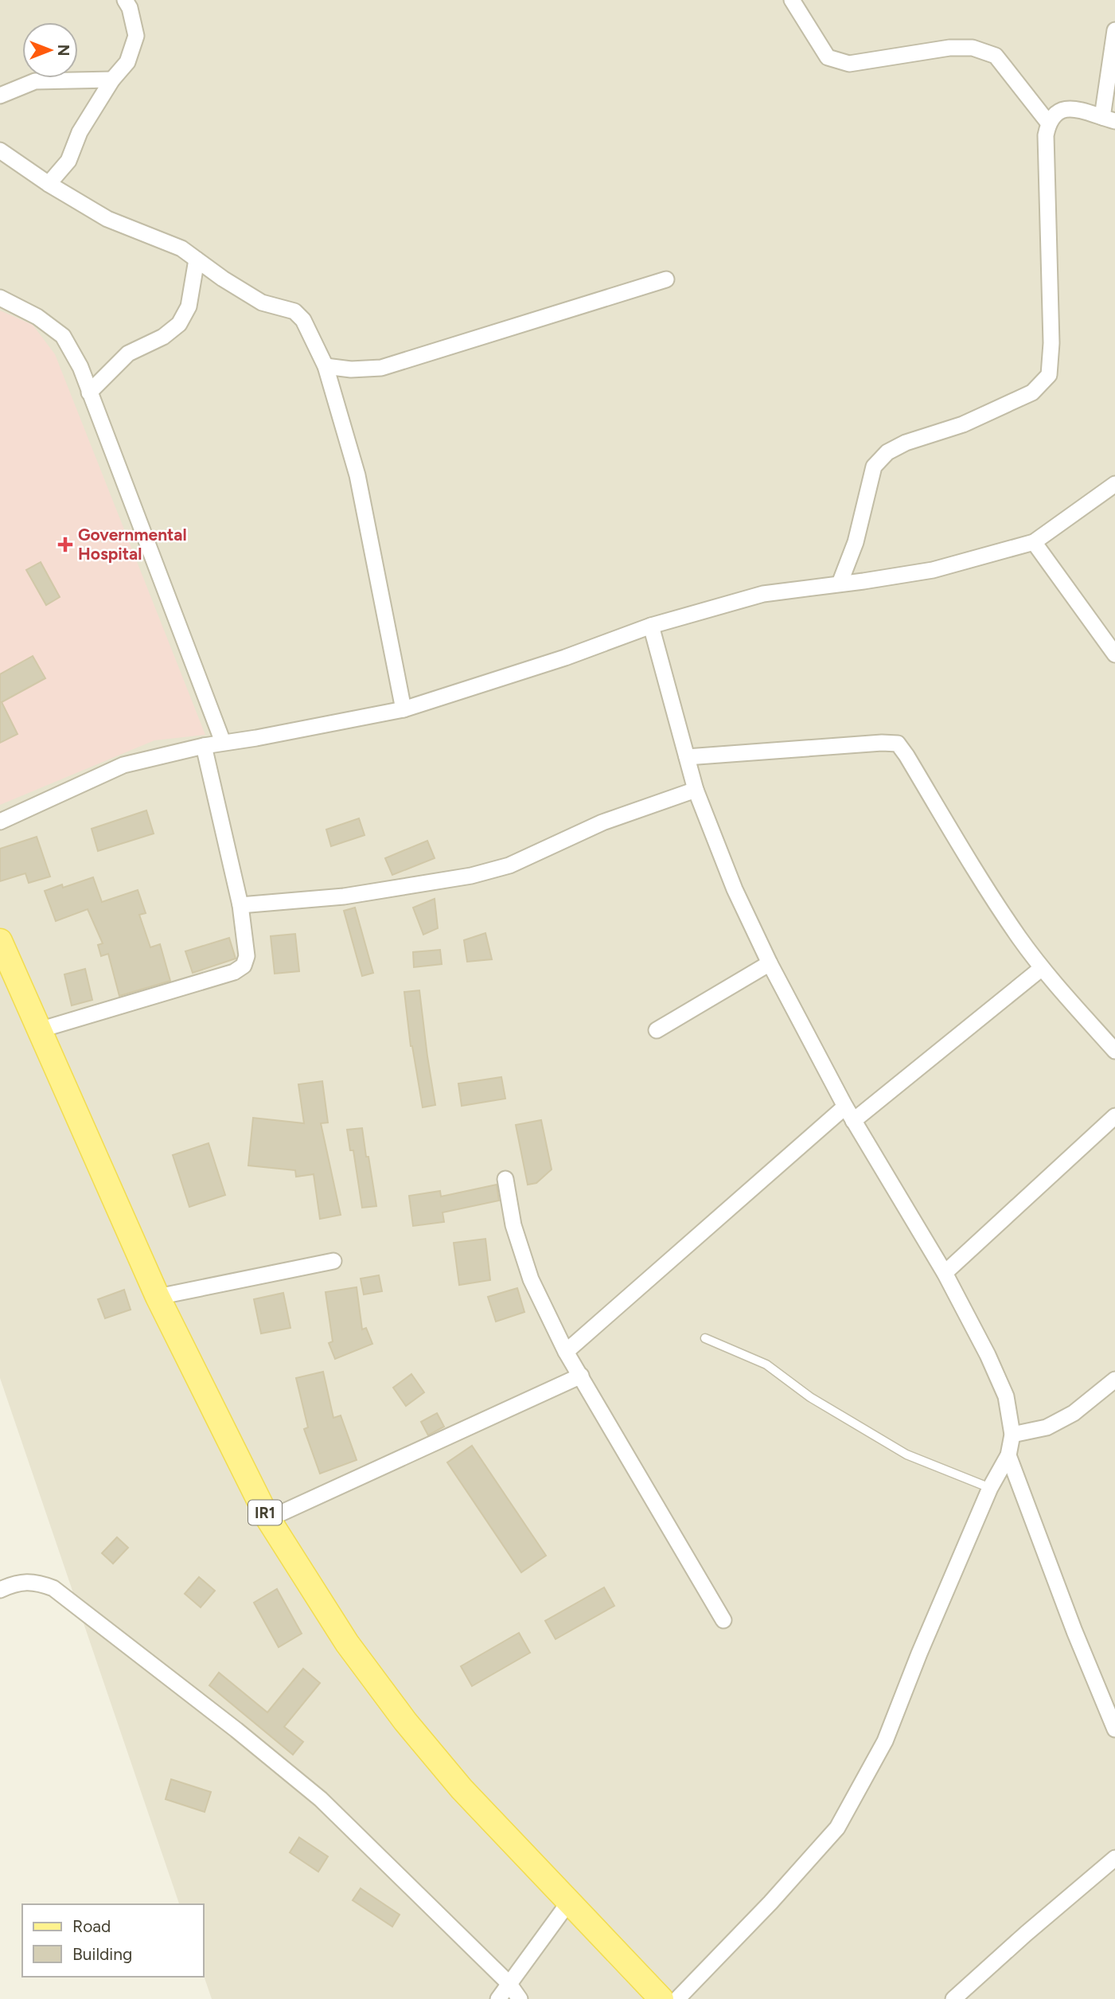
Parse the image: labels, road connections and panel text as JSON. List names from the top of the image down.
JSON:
{
  "streets": {
    "main road": ["IR1"]
  },
  "places": {
    "health": ["Governmental Hospital"]
  },
  "legend": ["Road", "Building"],
  "north": "right"
}
